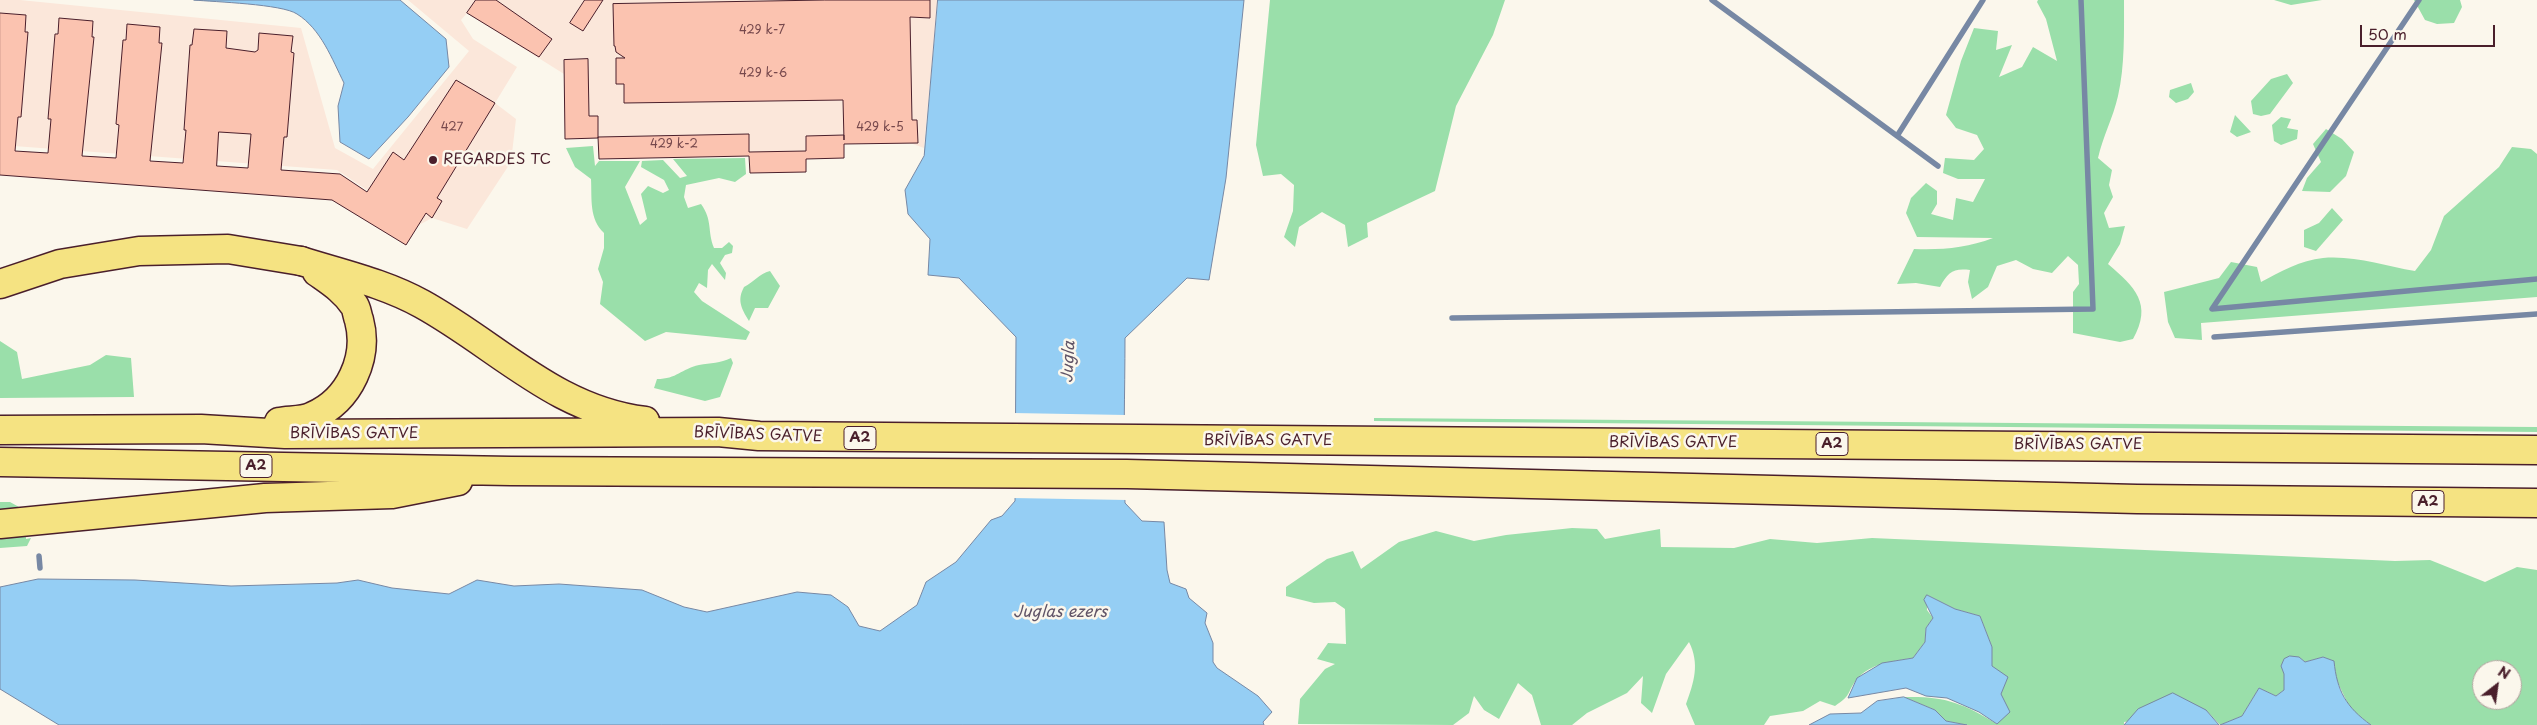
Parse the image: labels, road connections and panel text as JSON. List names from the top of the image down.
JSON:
{
  "streets": {
    "main road": ["BRĪVĪBAS GATVE", "A2"]
  },
  "water": ["Jugla", "Juglas ezers"],
  "places": ["REGARDES TC"],
  "house_numbers": [
    "429 k-7",
    "429 k-6",
    "427",
    "429 k-5",
    "429 k-2"
  ],
  "scale_bar": "50 m",
  "north": "top right"
}
